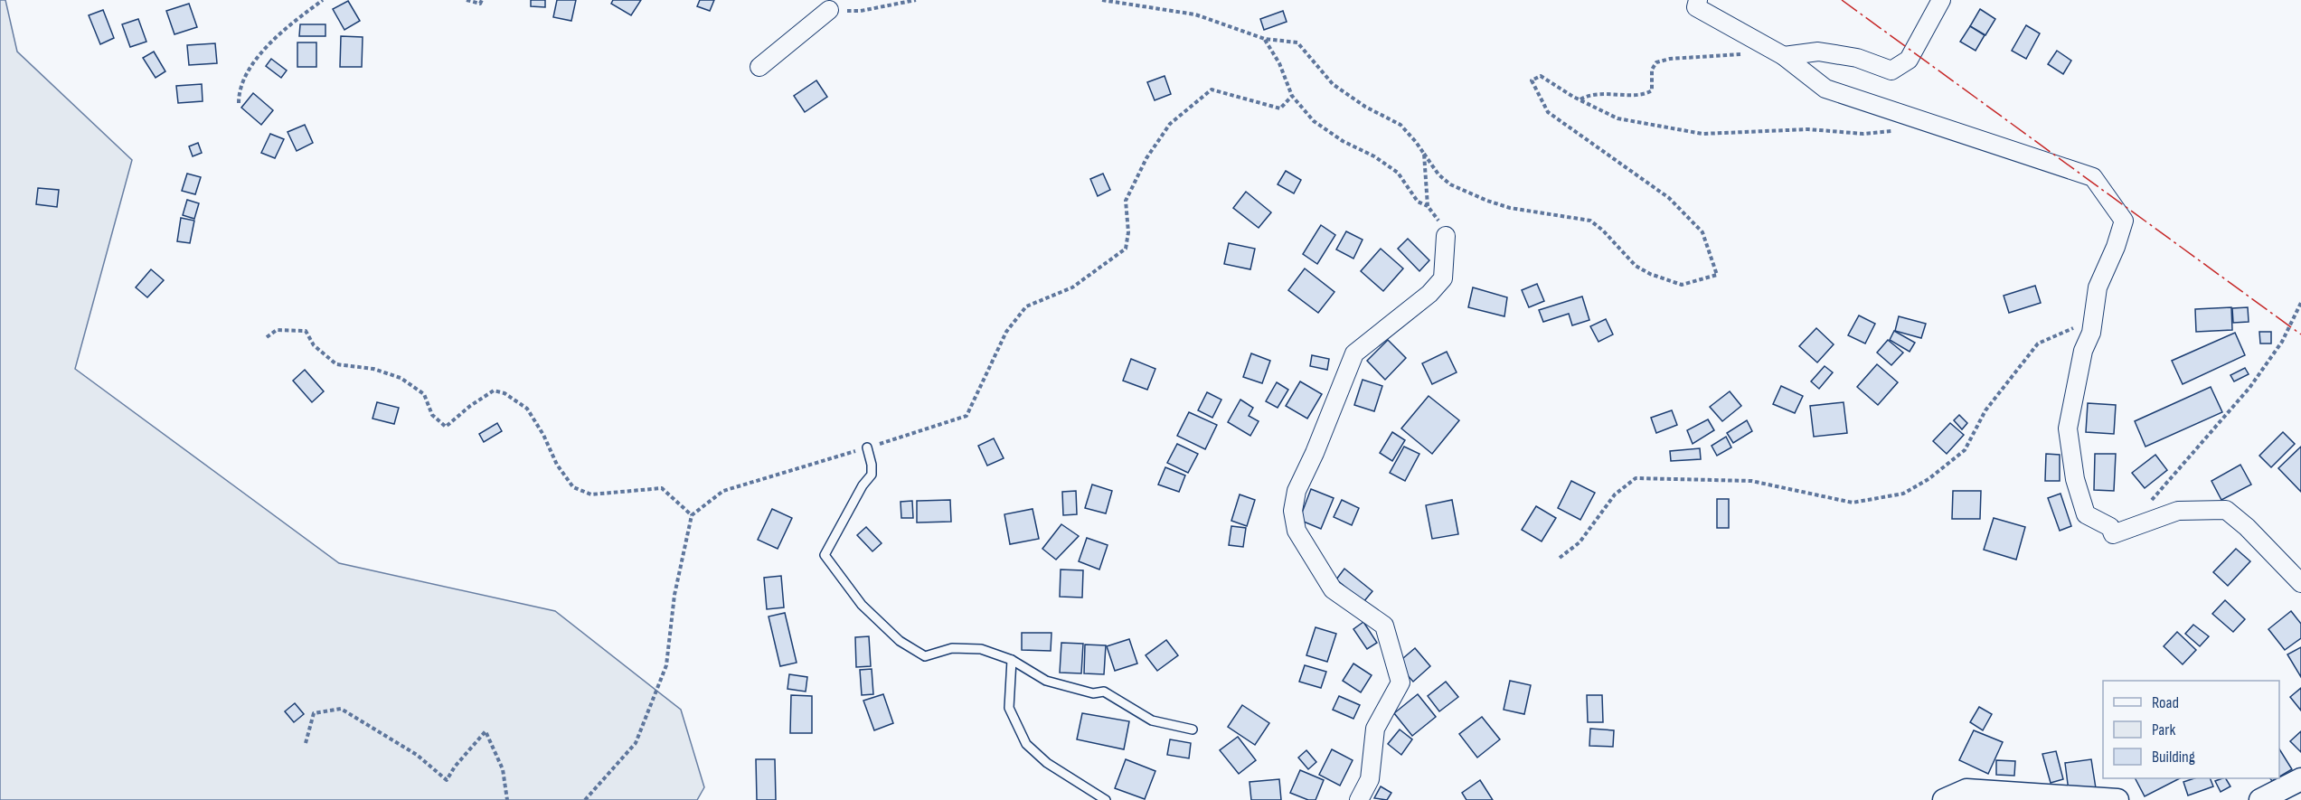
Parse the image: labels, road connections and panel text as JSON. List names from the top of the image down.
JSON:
{
  "legend": ["Road", "Park", "Building"]
}
